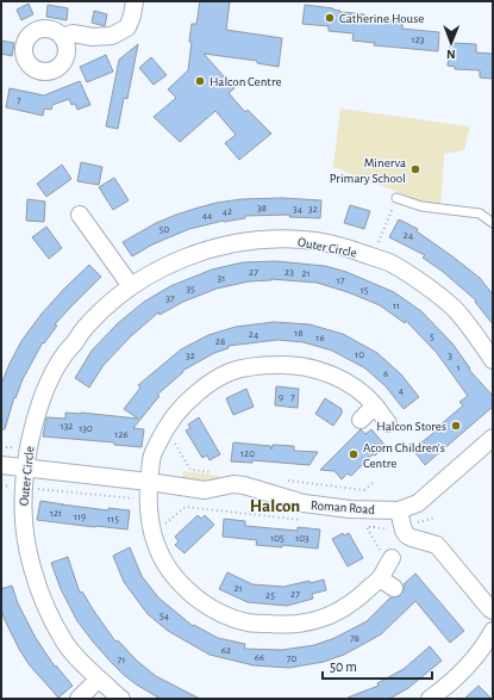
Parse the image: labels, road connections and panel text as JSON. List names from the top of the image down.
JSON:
{
  "streets": {
    "street": ["Outer Circle", "Roman Road"]
  },
  "crossings": [
    ["Outer Circle", "Roman Road"]
  ],
  "districts": ["Halcon"],
  "places": [
    "Catherine House",
    "Halcon Centre",
    "Minerva Primary School",
    "Halcon Stores",
    "Acorn Children's Centre"
  ],
  "house_numbers": [
    "123",
    "7",
    "38",
    "34",
    "32",
    "42",
    "44",
    "50",
    "24",
    "27",
    "23",
    "21",
    "31",
    "17",
    "35",
    "15",
    "37",
    "11",
    "18",
    "24",
    "5",
    "16",
    "28",
    "10",
    "32",
    "3",
    "1",
    "6",
    "4",
    "9",
    "7",
    "132",
    "130",
    "126",
    "120",
    "121",
    "119",
    "115",
    "105",
    "103",
    "21",
    "27",
    "25",
    "54",
    "78",
    "62",
    "66",
    "70",
    "71"
  ],
  "scale_bar": "50 m",
  "north": "bottom"
}
